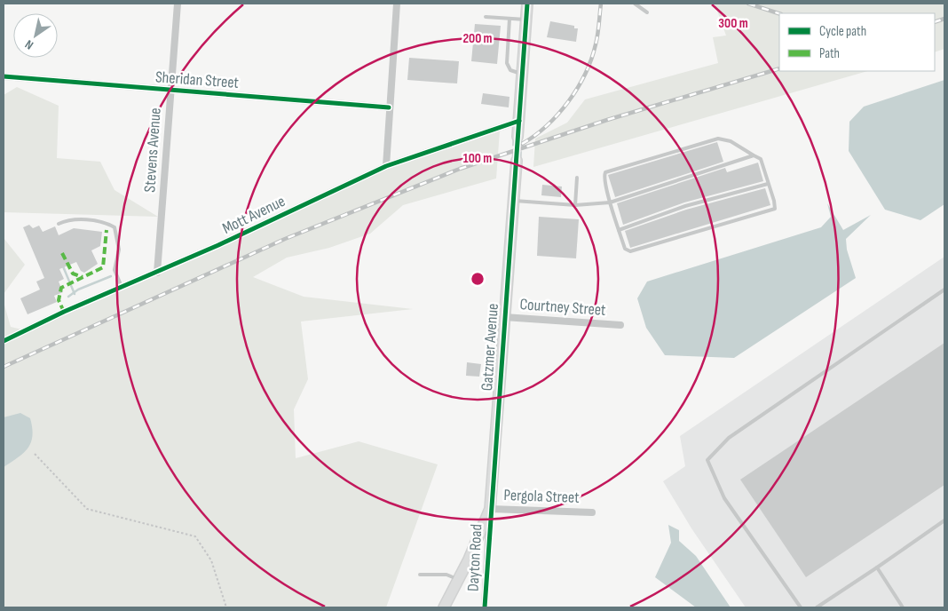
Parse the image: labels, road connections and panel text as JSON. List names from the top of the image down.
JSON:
{
  "streets": {
    "street": [
      "Sheridan Street",
      "Stevens Avenue",
      "Mott Avenue",
      "Courtney Street",
      "Gatzmer Avenue",
      "Pergola Street",
      "Dayton Road"
    ]
  },
  "crossings": [
    ["Sheridan Street", "Stevens Avenue"],
    ["Stevens Avenue", "Mott Avenue"],
    ["Courtney Street", "Gatzmer Avenue"],
    ["Gatzmer Avenue", "Pergola Street"],
    ["Gatzmer Avenue", "Dayton Road"],
    ["Pergola Street", "Dayton Road"]
  ],
  "legend": ["Cycle path", "Path"],
  "north": "bottom left",
  "rings": ["300 m", "200 m", "100 m"]
}
